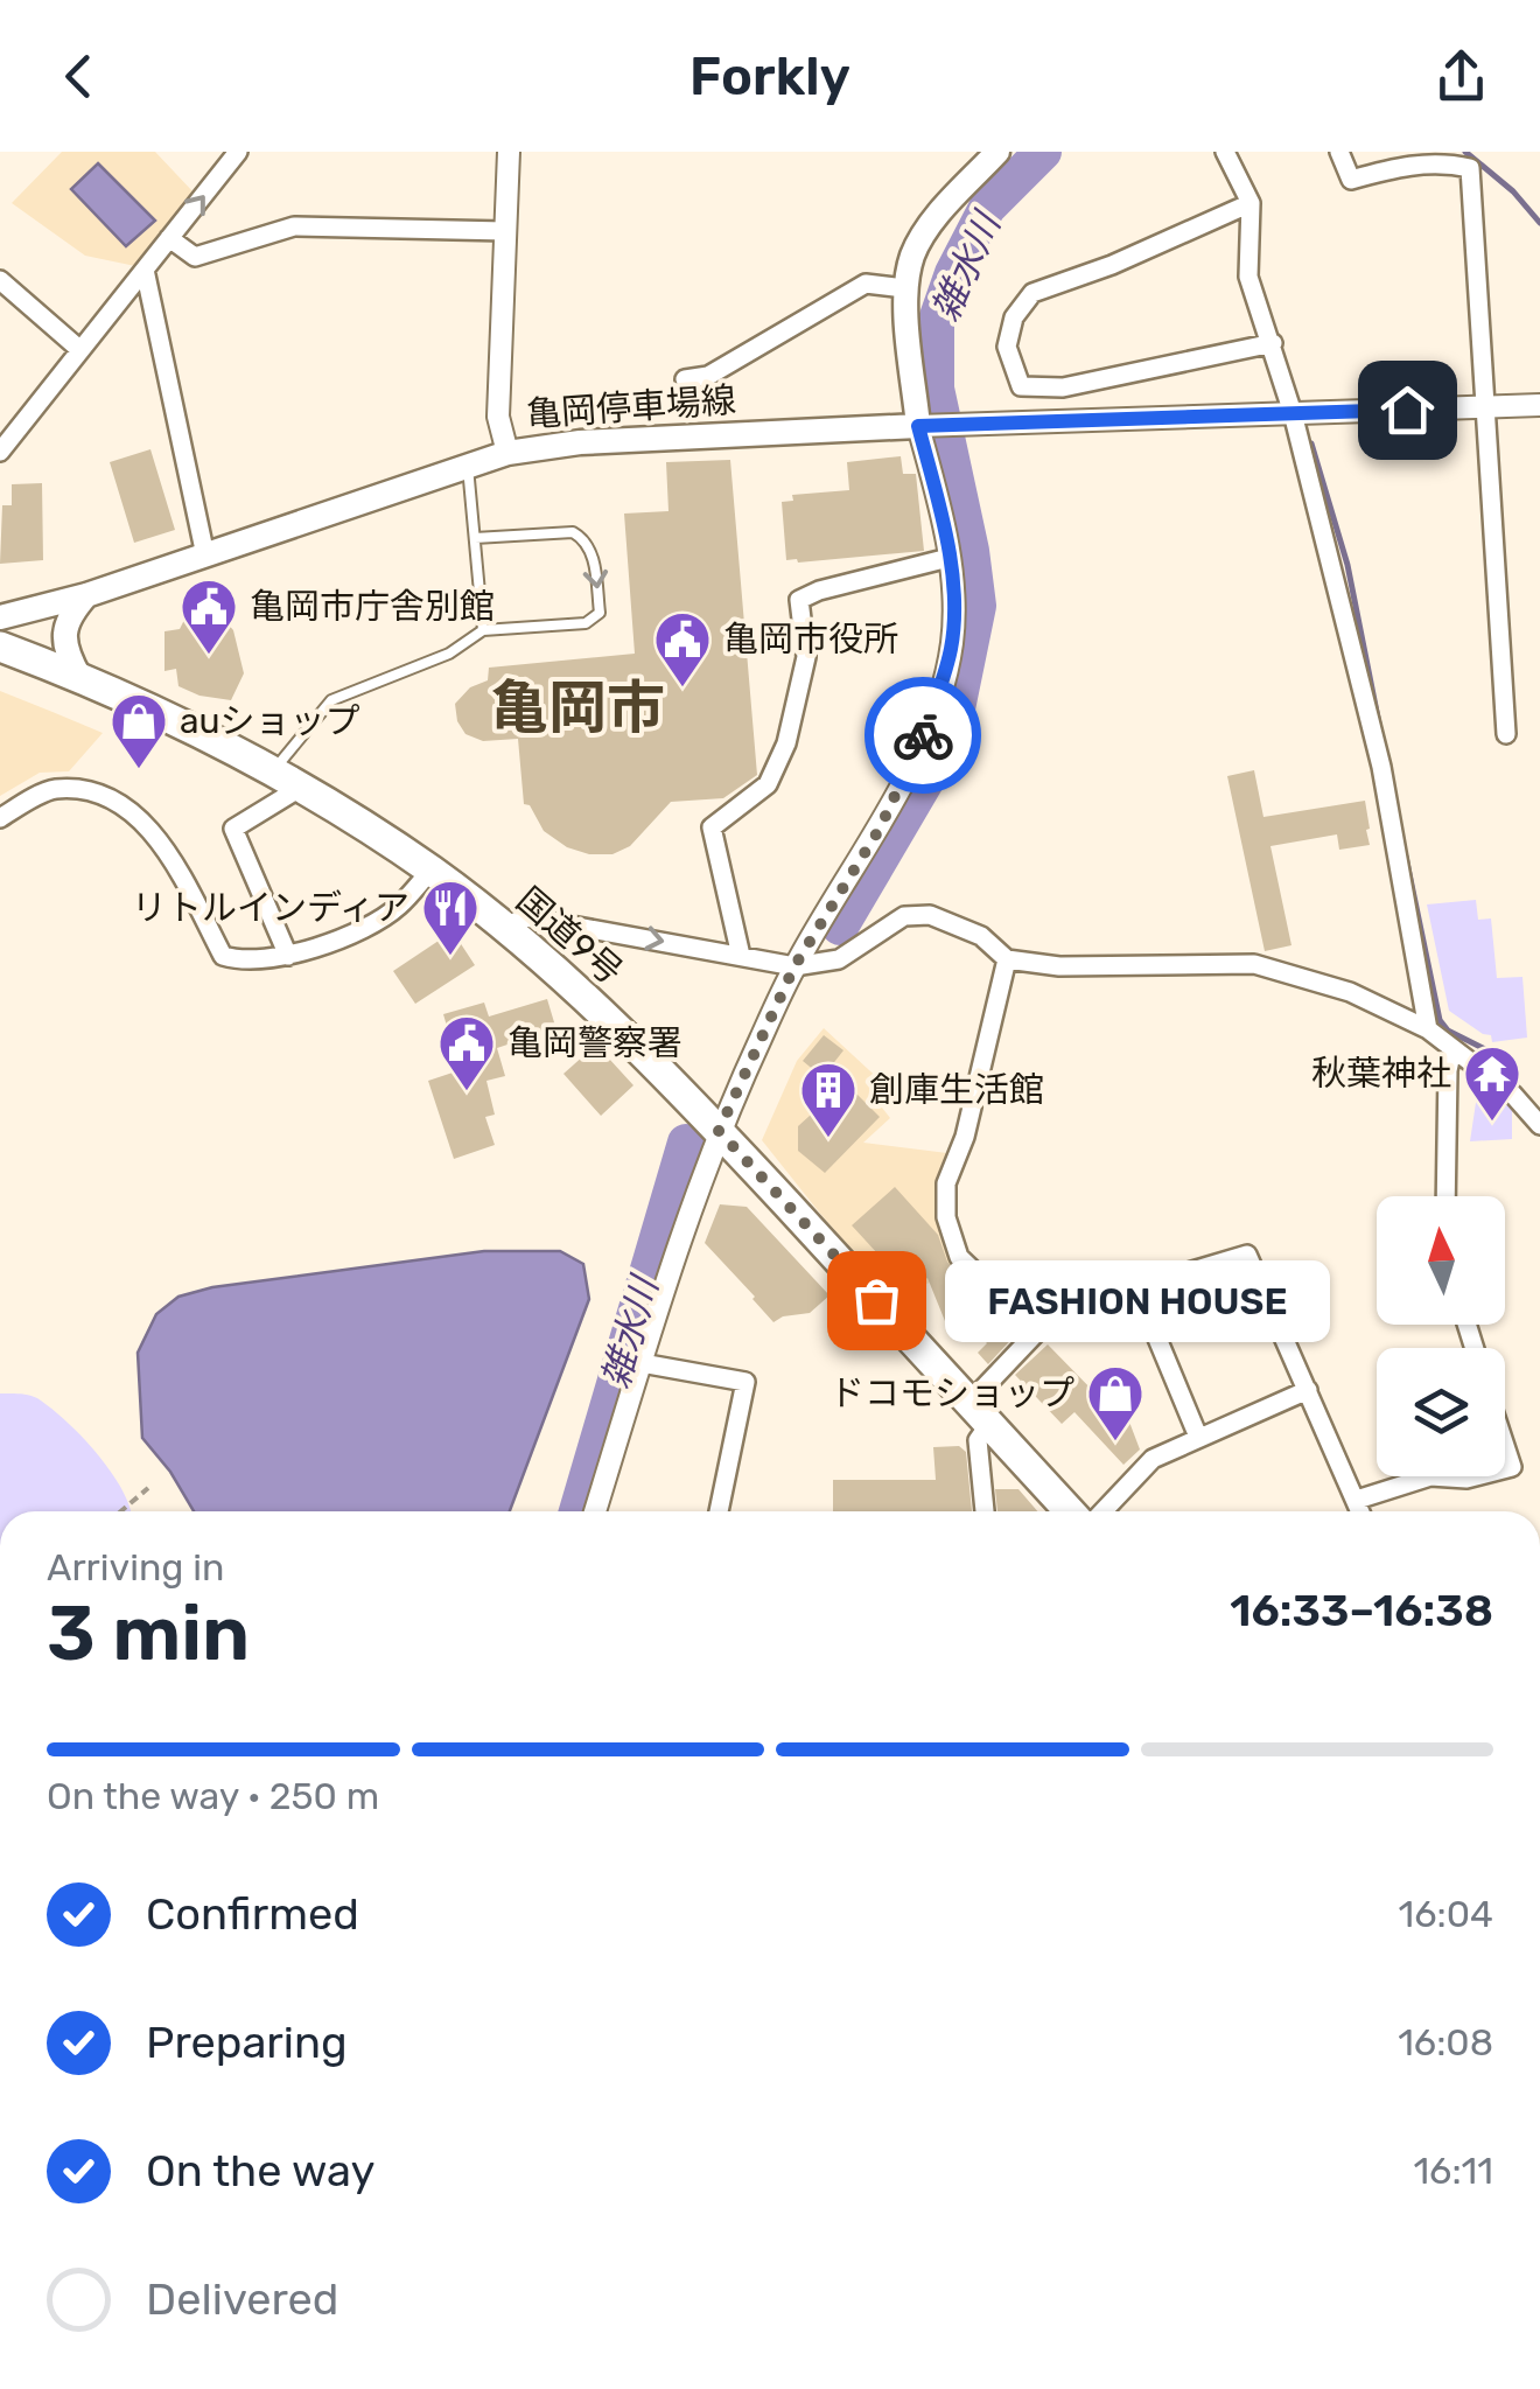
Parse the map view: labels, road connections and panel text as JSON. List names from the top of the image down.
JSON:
{
  "streets": {
    "highway": ["国道9号"],
    "main road": ["亀岡停車場線"]
  },
  "districts": ["亀岡市"],
  "water": ["雑水川"],
  "places": {
    "public building": ["亀岡市庁舎別館", "亀岡市役所", "亀岡警察署"],
    "shop": ["auショップ", "ドコモショップ"],
    "restaurant": ["リトルインディア"],
    "temple": ["秋葉神社"],
    "building": ["創庫生活館"],
    "other": ["FASHION HOUSE"]
  },
  "north": "top",
  "page": {
    "header": "Forkly",
    "bubble": "FASHION HOUSE",
    "heading": ["3 min", "Arriving in", "16:33–16:38"],
    "bar": "On the way · 250 m",
    "list": [
      ["Confirmed", "16:04"],
      ["Preparing", "16:08"],
      ["On the way", "16:11"],
      "Delivered"
    ]
  }
}
